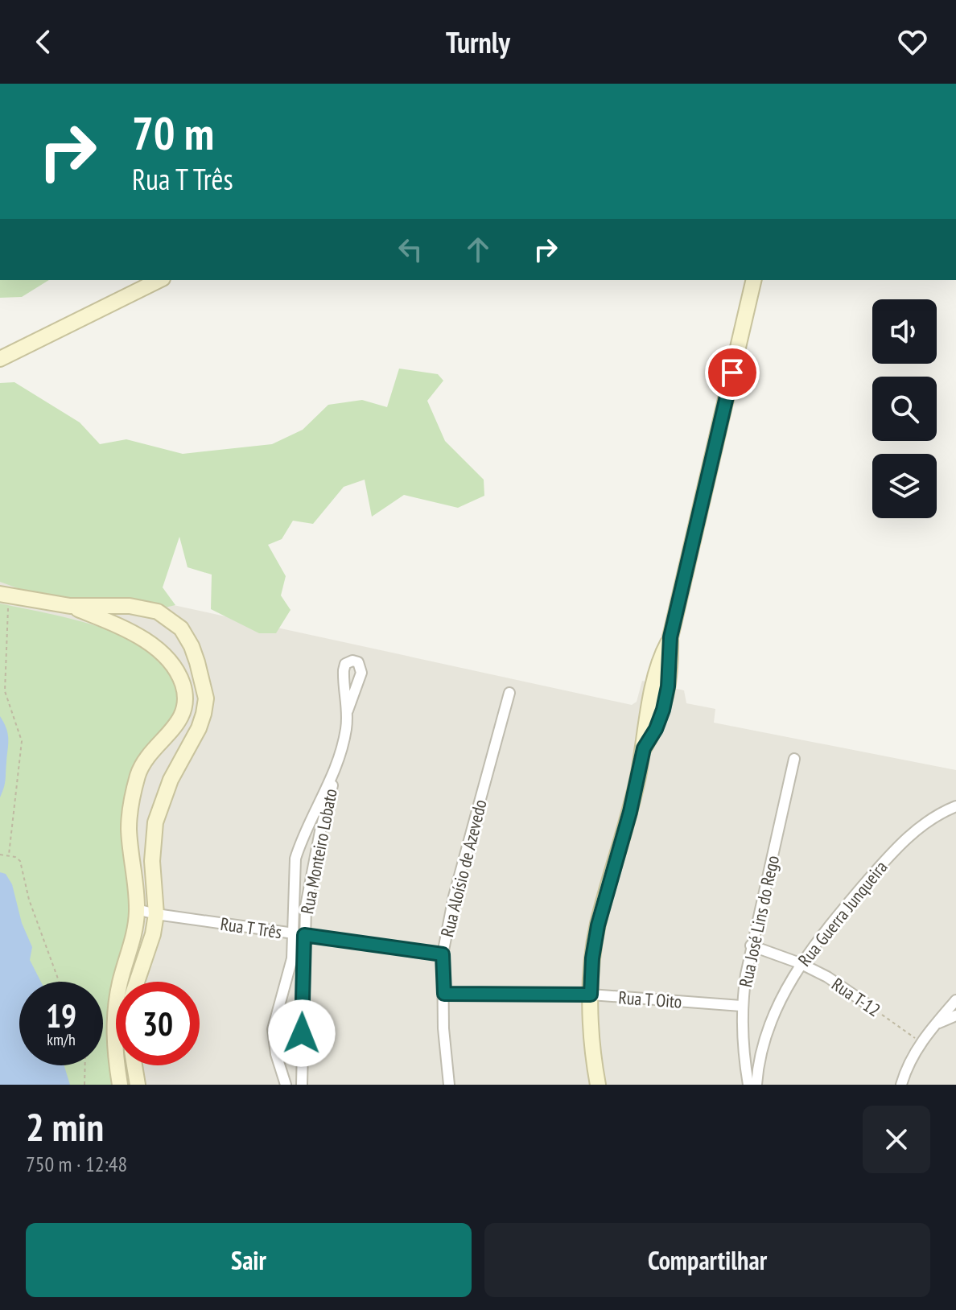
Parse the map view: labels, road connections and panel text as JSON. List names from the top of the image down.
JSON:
{
  "streets": {
    "street": [
      "Rua Monteiro Lobato",
      "Rua Aloísio de Azevedo",
      "Rua Guerra Junqueira",
      "Rua José Lins do Rego",
      "Rua T Três",
      "Rua T-12",
      "Rua T Oito"
    ]
  },
  "crossings": [
    ["Rua Monteiro Lobato", "Rua T Três"],
    ["Rua Aloísio de Azevedo", "Rua T Três"],
    ["Rua Aloísio de Azevedo", "Rua T Oito"],
    ["Rua Guerra Junqueira", "Rua T-12"],
    ["Rua José Lins do Rego", "Rua T-12"],
    ["Rua José Lins do Rego", "Rua T Oito"]
  ],
  "page": {
    "header": "Turnly",
    "turn": ["70 m", "Rua T Três"],
    "speed": "19 km/h",
    "limit": "30",
    "heading": ["2 min", "750 m · 12:48"],
    "buttons": ["Sair", "Compartilhar"]
  }
}
